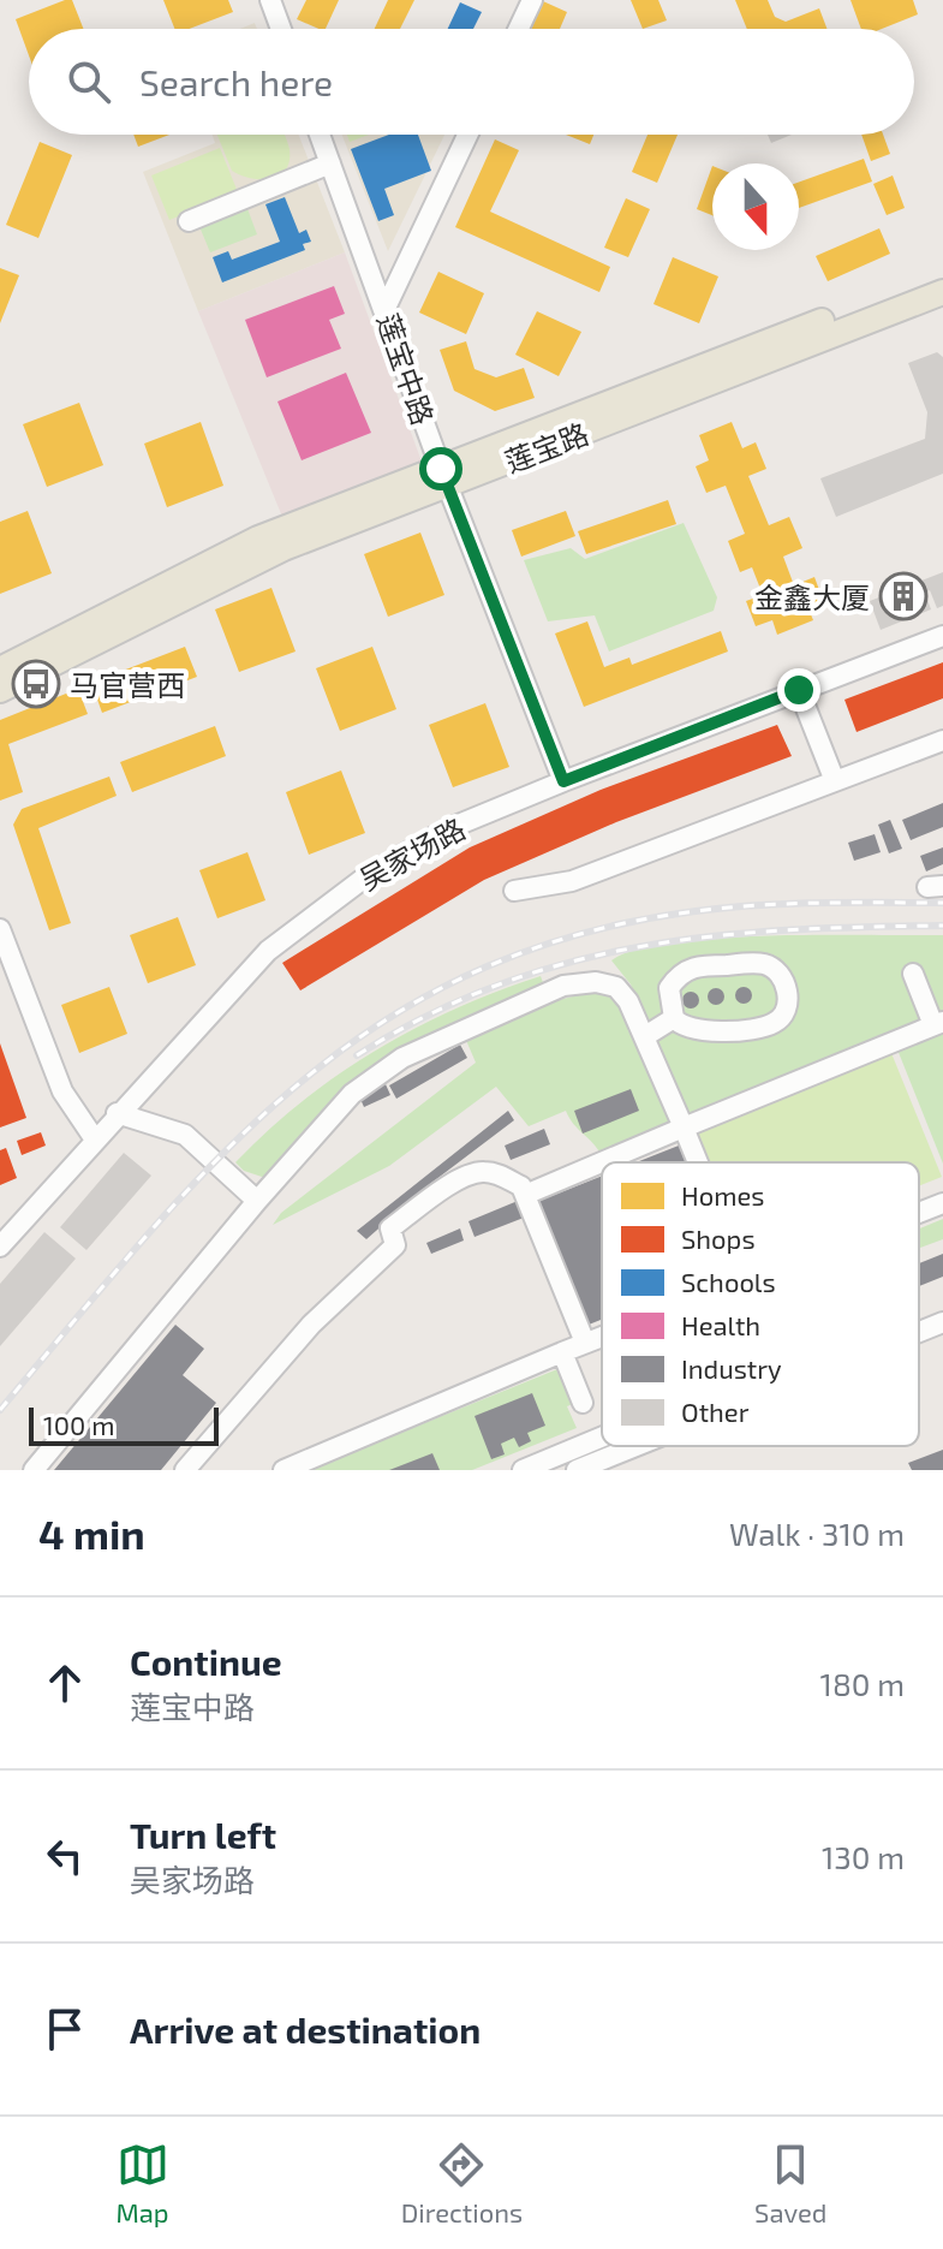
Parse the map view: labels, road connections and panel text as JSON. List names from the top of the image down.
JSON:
{
  "streets": {
    "main road": ["莲宝路"],
    "street": ["莲宝中路", "吴家场路"]
  },
  "crossings": [
    ["莲宝中路", "莲宝路"],
    ["莲宝中路", "吴家场路"]
  ],
  "places": {
    "building": ["金鑫大厦"],
    "bus stop": ["马官营西"]
  },
  "legend": [
    "Homes",
    "Shops",
    "Schools",
    "Health",
    "Industry",
    "Other"
  ],
  "scale_bar": "100 m",
  "north": "bottom",
  "page": {
    "search": "Search here",
    "scale": "100 m",
    "heading": ["4 min", "Walk · 310 m"],
    "list": [
      ["Continue", "莲宝中路", "180 m"],
      ["Turn left", "吴家场路", "130 m"],
      "Arrive at destination"
    ],
    "nav": ["Map", "Directions", "Saved"]
  }
}
